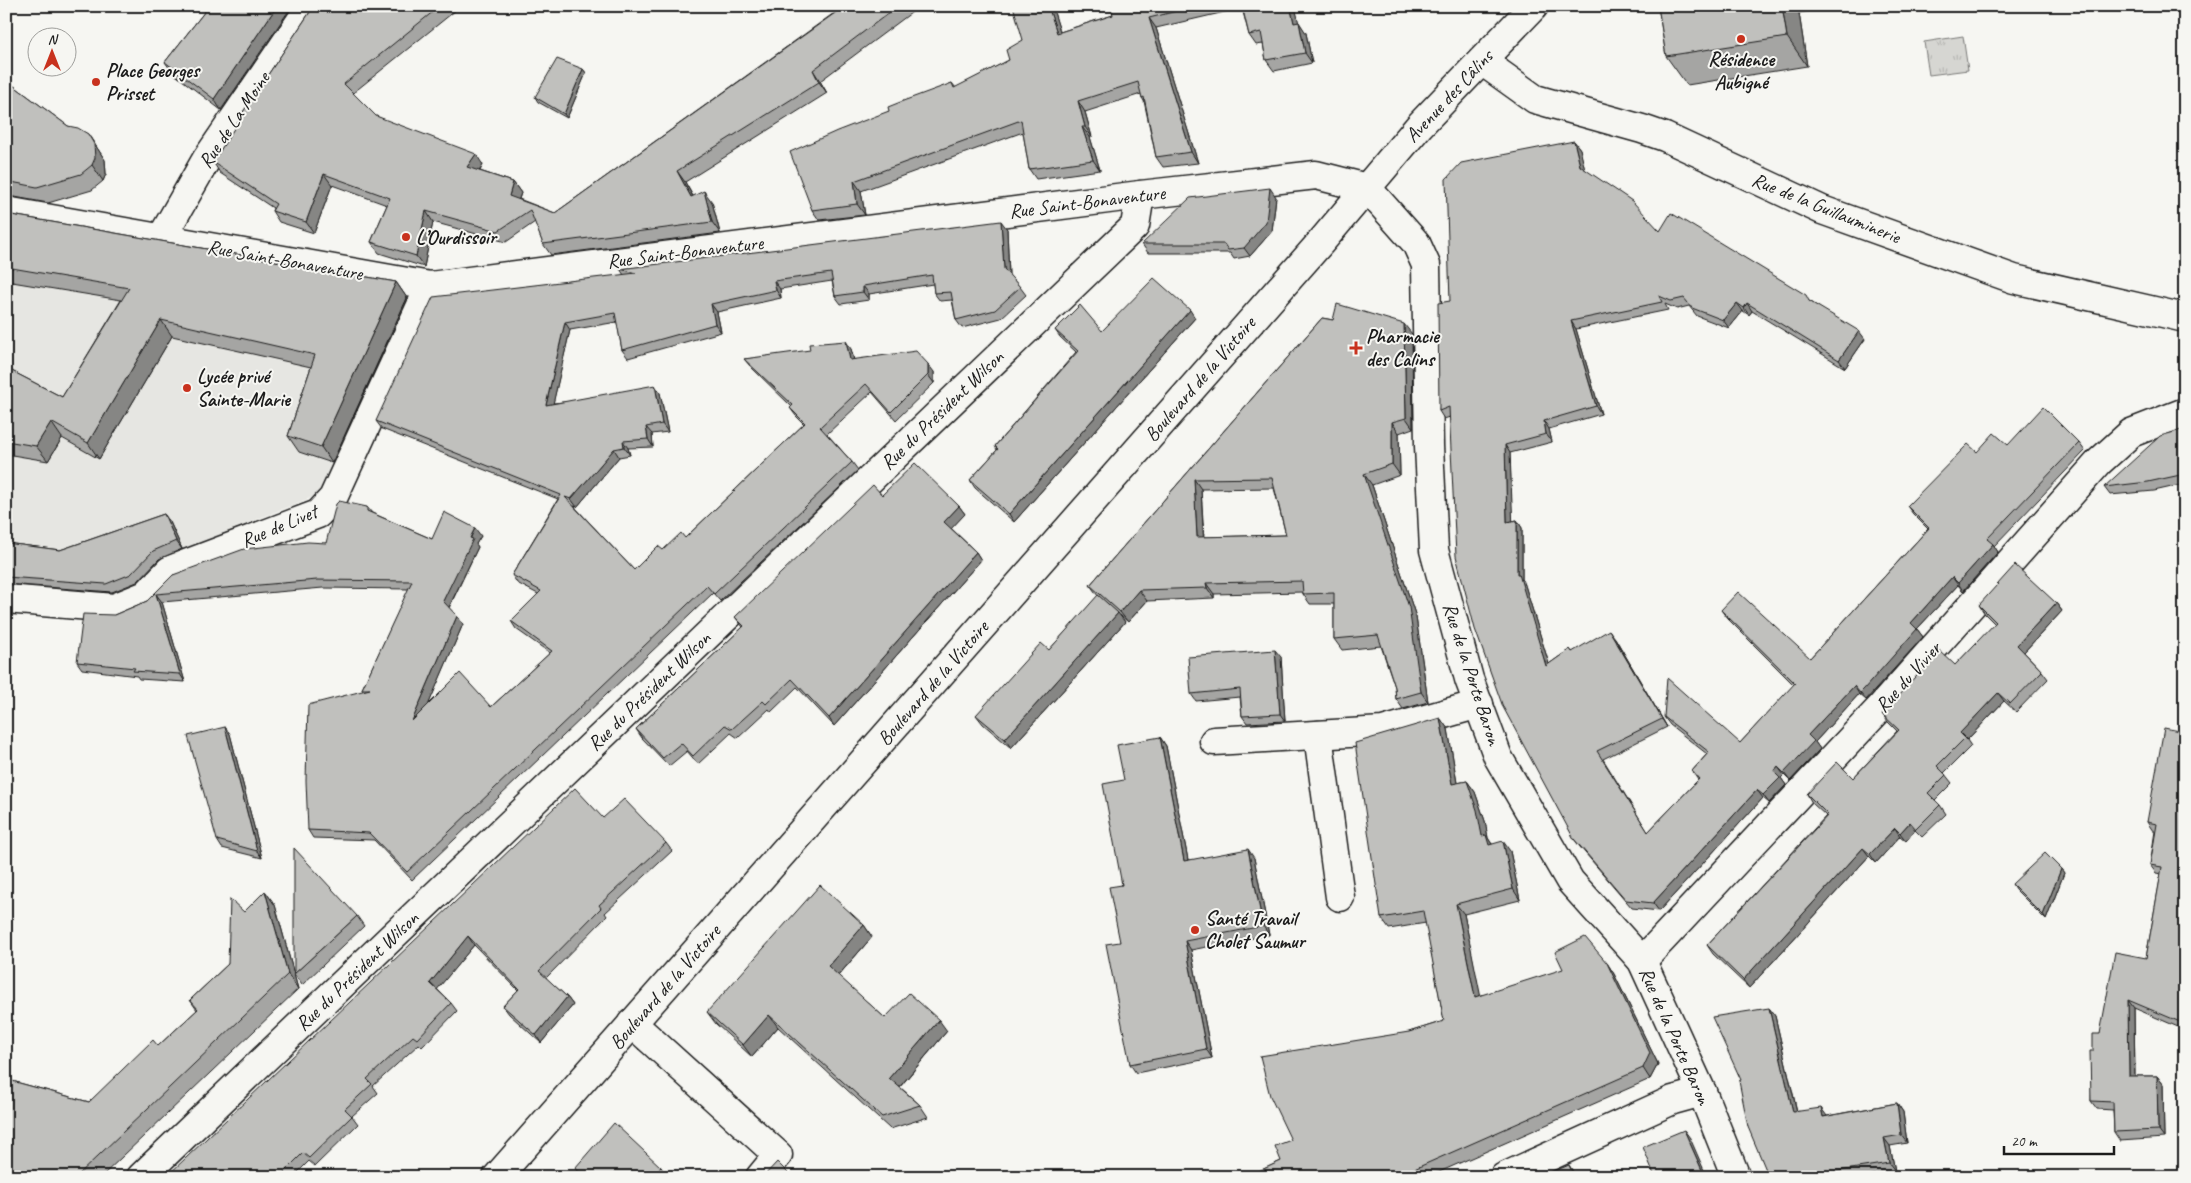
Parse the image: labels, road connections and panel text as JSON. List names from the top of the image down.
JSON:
{
  "streets": {
    "street": [
      "Avenue des Câlins",
      "Rue de La Moine",
      "Rue Saint-Bonaventure",
      "Rue de la Guillauminerie",
      "Boulevard de la Victoire",
      "Rue du Président Wilson",
      "Rue de Livet",
      "Rue de la Porte Baron",
      "Rue du Vivier"
    ]
  },
  "crossings": [
    ["Avenue des Câlins", "Rue Saint-Bonaventure"],
    ["Avenue des Câlins", "Rue de la Guillauminerie"],
    ["Avenue des Câlins", "Boulevard de la Victoire"],
    ["Avenue des Câlins", "Rue de la Porte Baron"],
    ["Rue de La Moine", "Rue Saint-Bonaventure"],
    ["Rue Saint-Bonaventure", "Boulevard de la Victoire"],
    ["Rue Saint-Bonaventure", "Rue du Président Wilson"],
    ["Rue Saint-Bonaventure", "Rue de Livet"],
    ["Rue Saint-Bonaventure", "Rue de la Porte Baron"],
    ["Boulevard de la Victoire", "Rue de la Porte Baron"],
    ["Rue de la Porte Baron", "Rue du Vivier"]
  ],
  "places": {
    "other": [
      "Résidence Aubigné",
      "Place Georges Prisset",
      "L’Ourdissoir",
      "Lycée privé Sainte-Marie",
      "Santé Travail Cholet Saumur"
    ],
    "health": ["Pharmacie des Calins"]
  },
  "scale_bar": "20 m",
  "north": "top"
}
